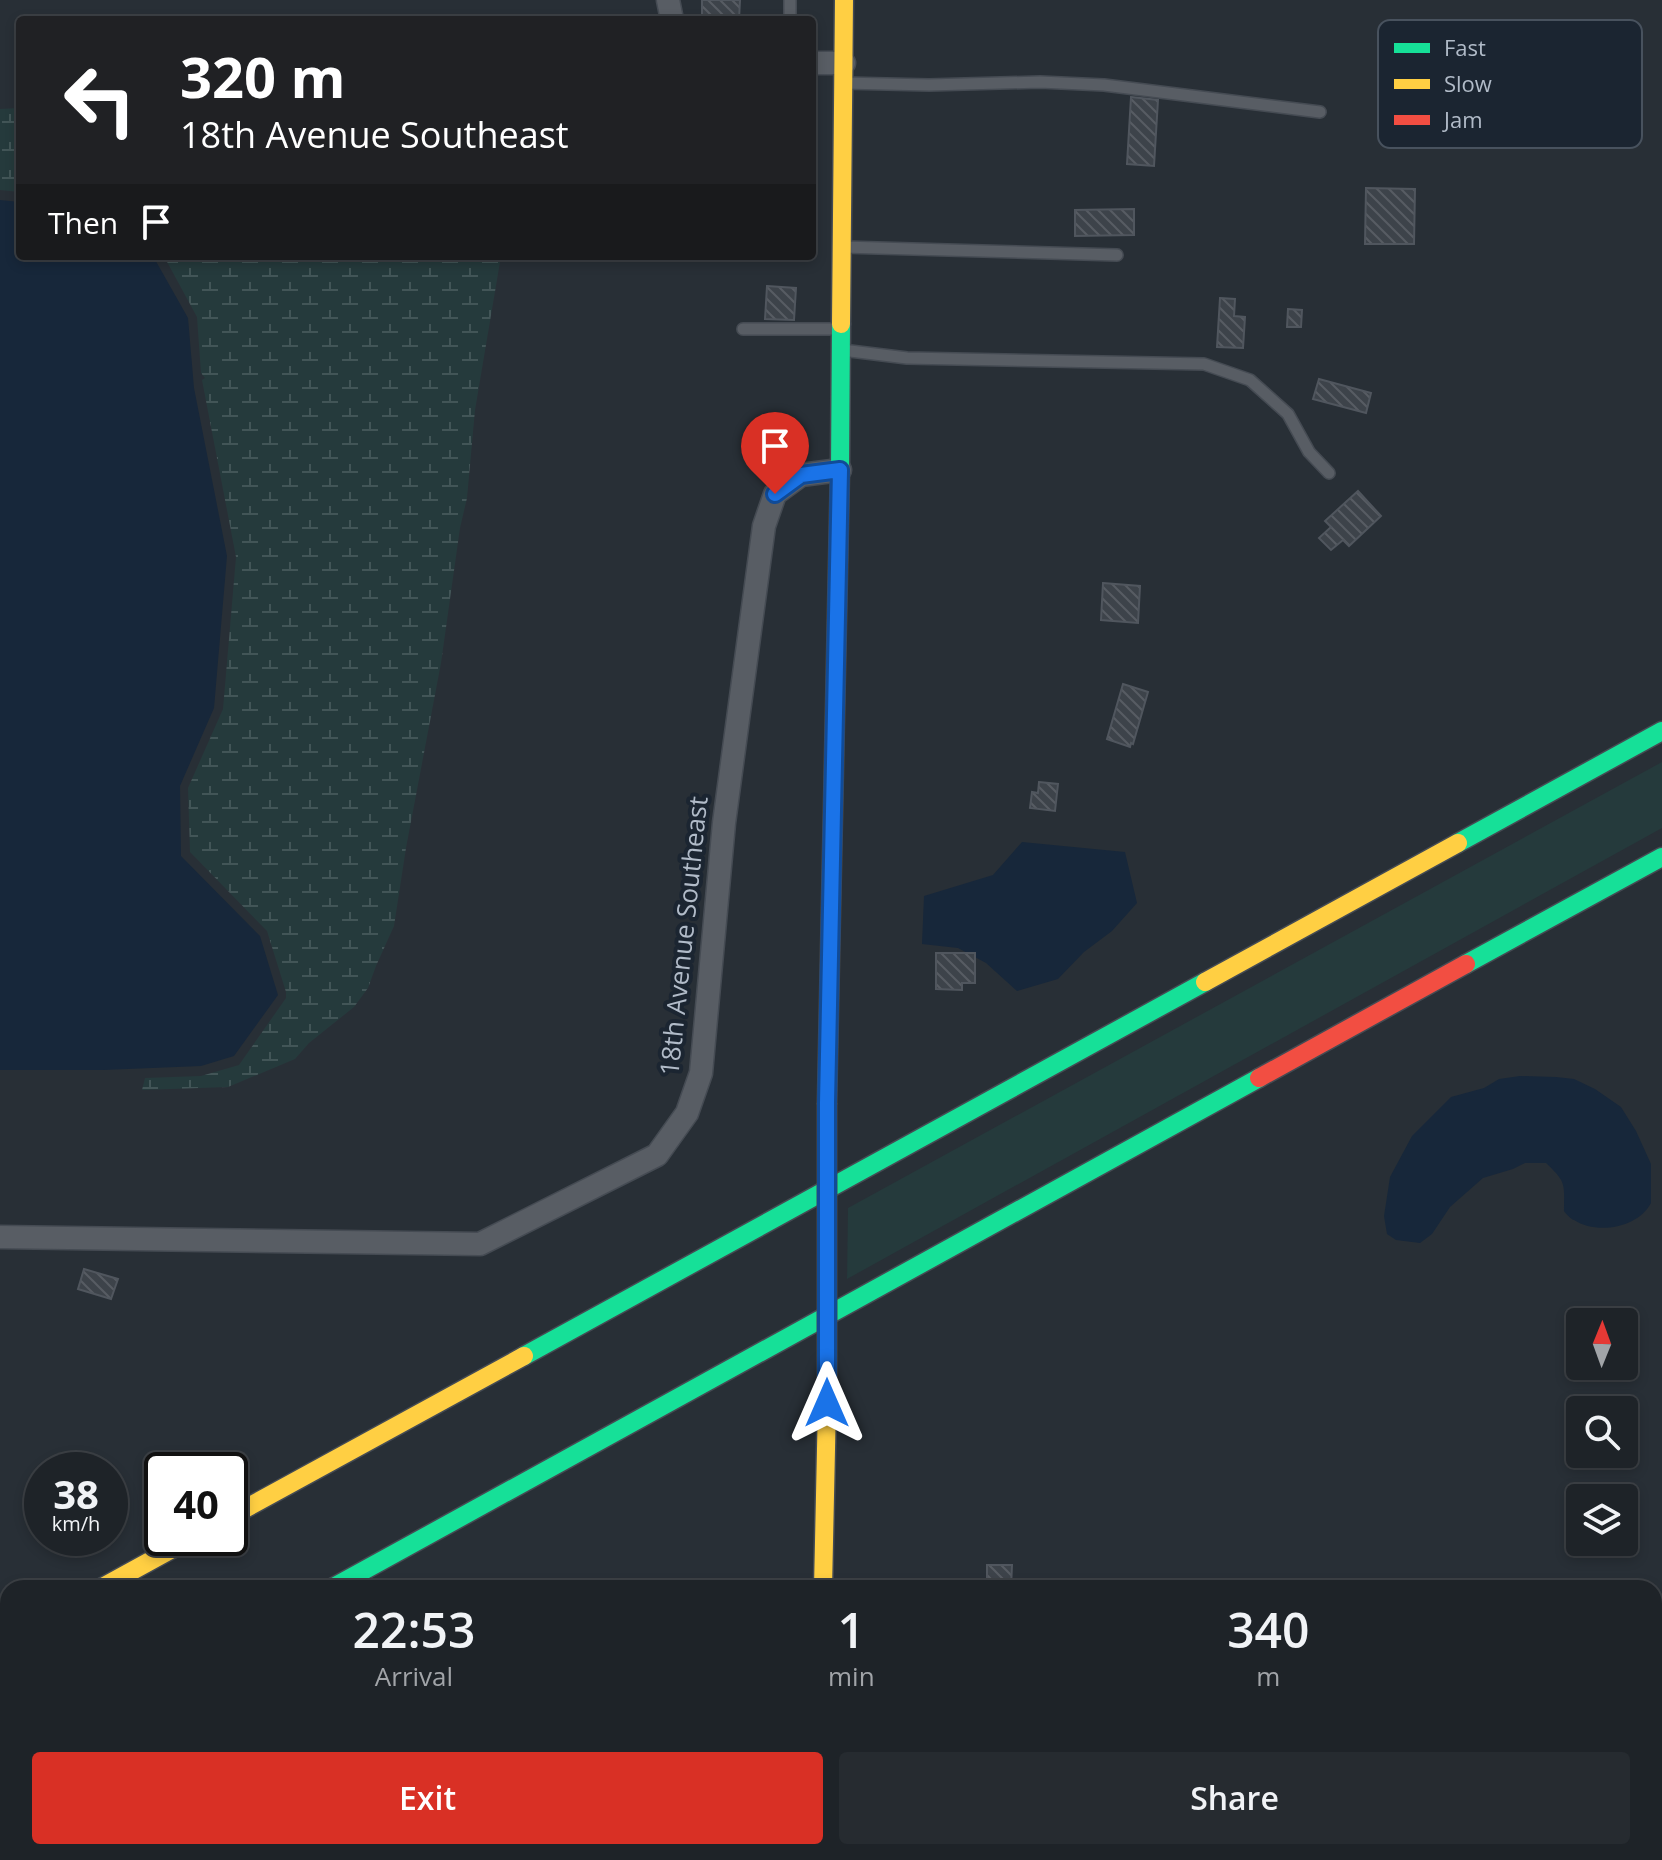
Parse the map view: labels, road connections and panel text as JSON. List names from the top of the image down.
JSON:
{
  "streets": {
    "street": ["18th Avenue Southeast"]
  },
  "legend": ["Fast", "Slow", "Jam"],
  "north": "top",
  "page": {
    "turn": ["320 m", "18th Avenue Southeast"],
    "then": "Then",
    "speed": "38 km/h",
    "limit": "40",
    "eta": [
      "22:53",
      "Arrival",
      "1",
      "min",
      "340",
      "m"
    ],
    "buttons": ["Exit", "Share"]
  }
}
